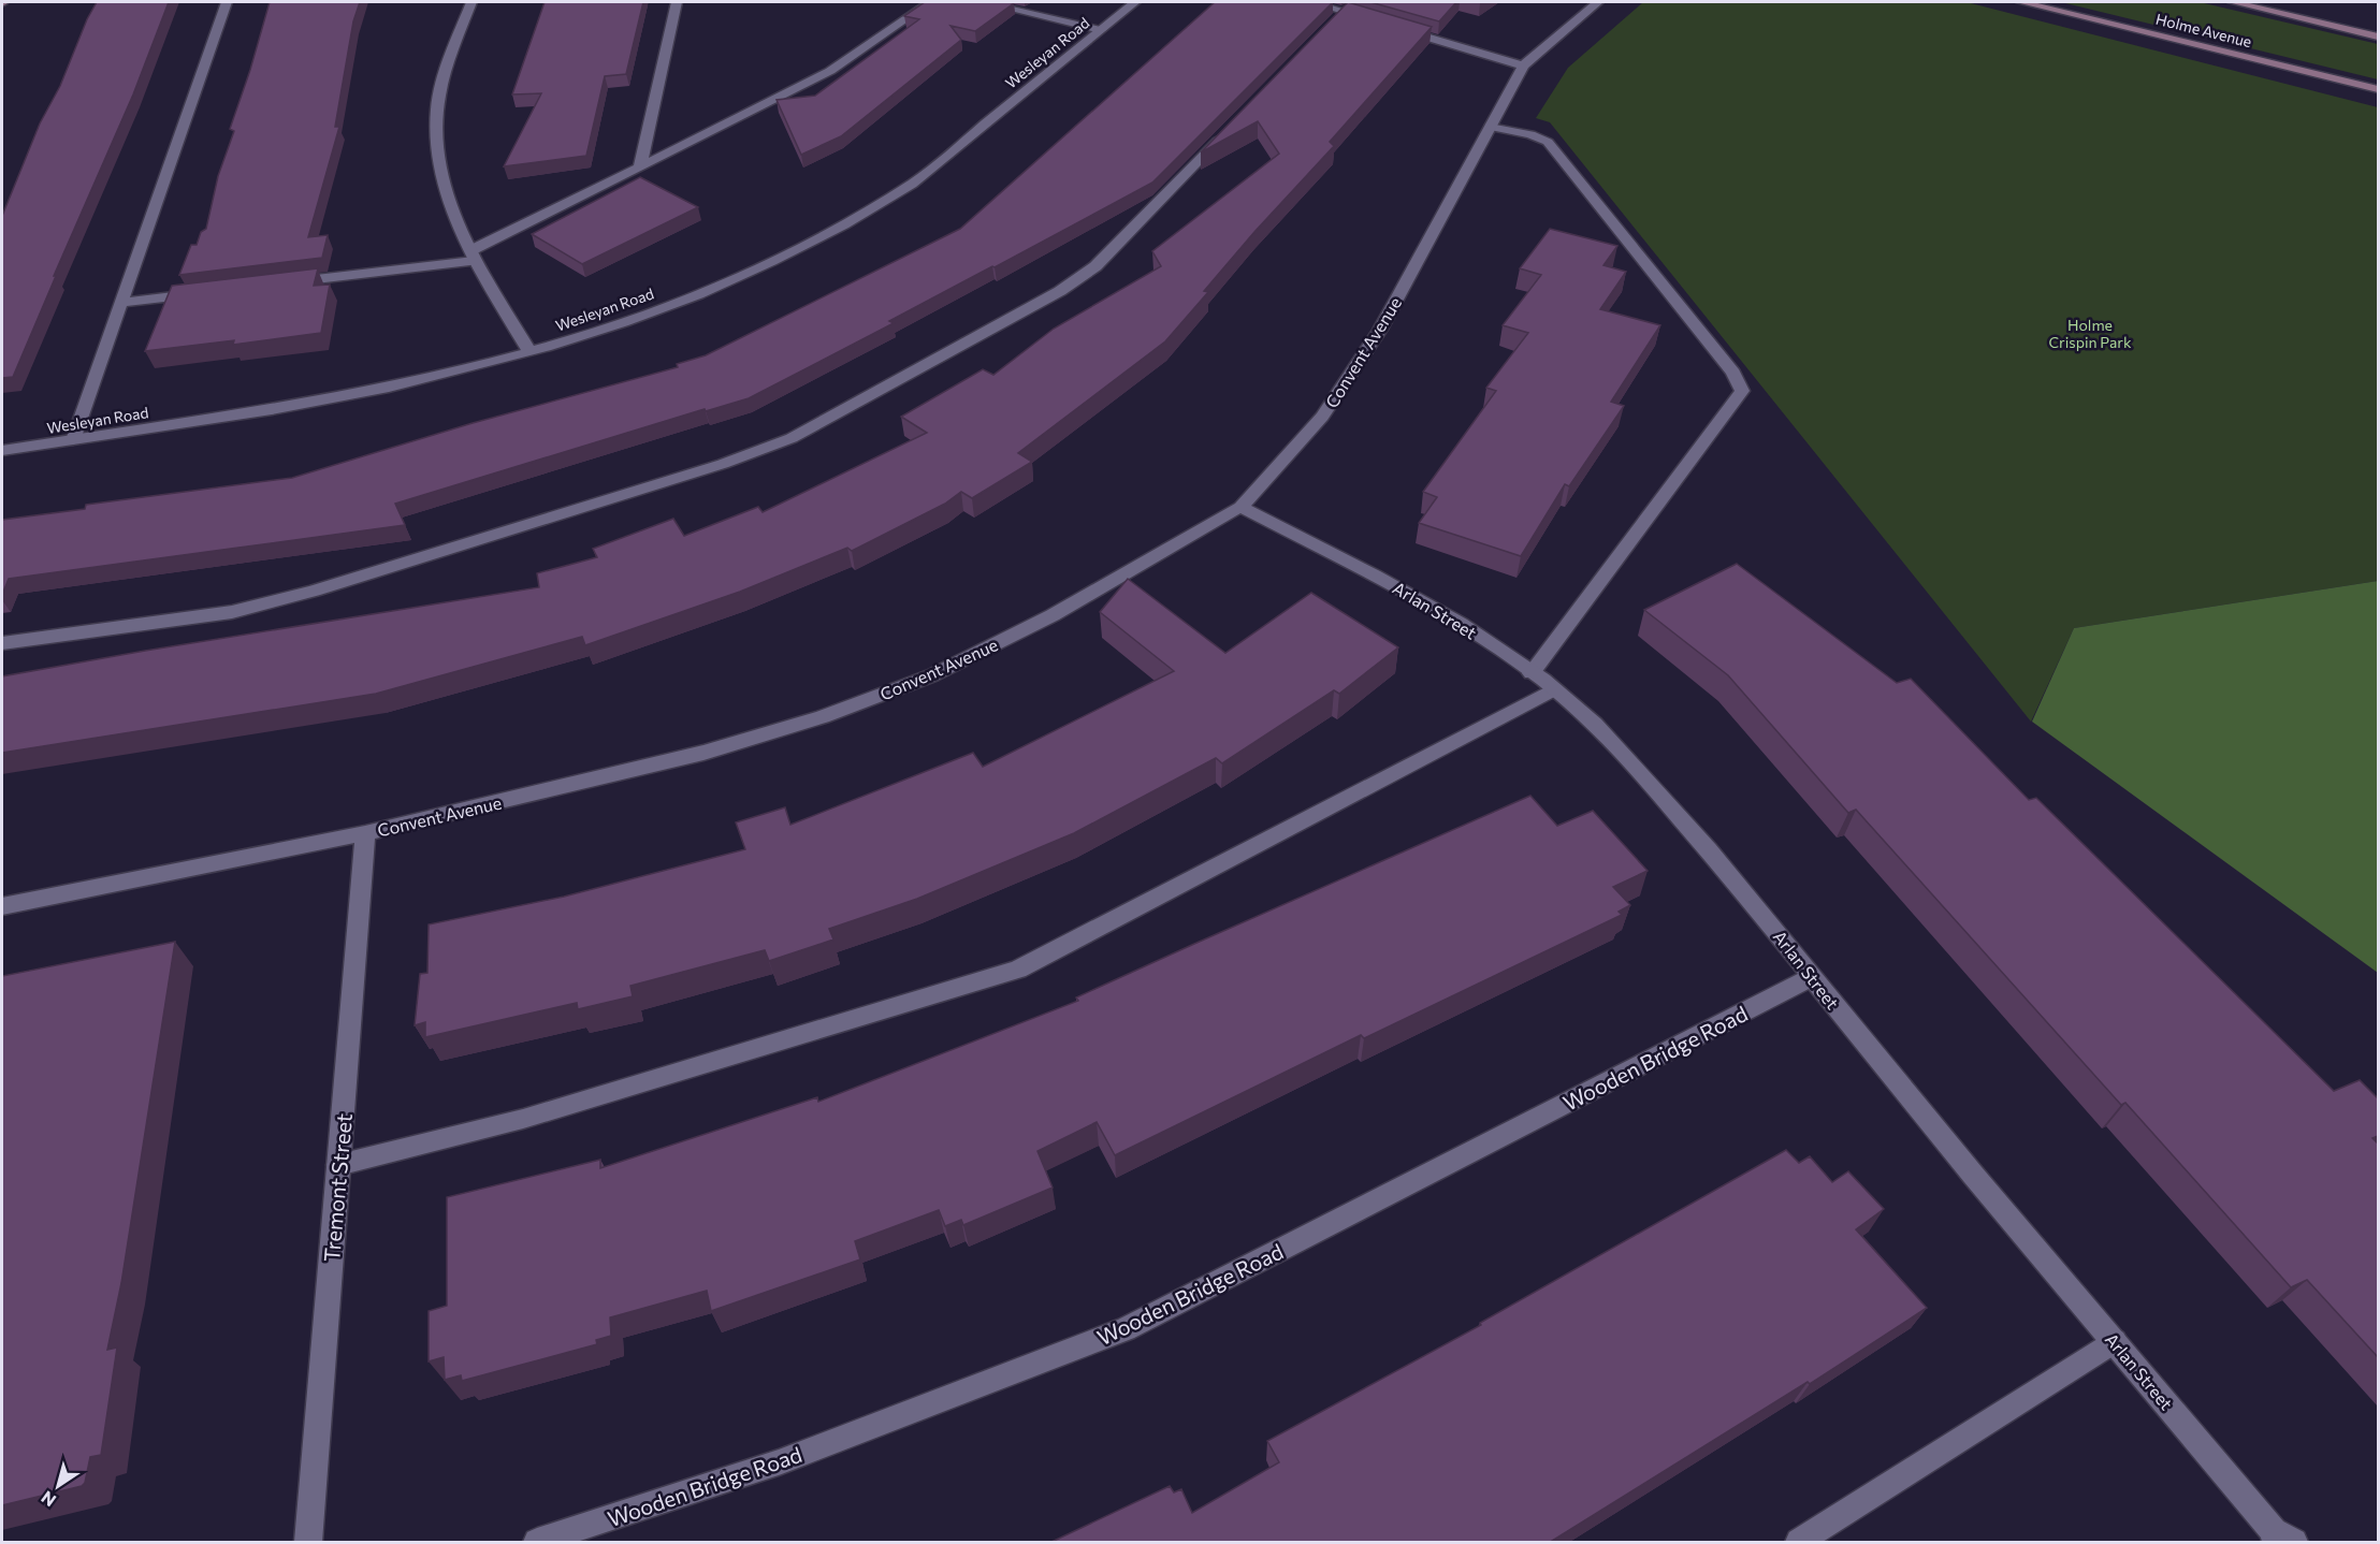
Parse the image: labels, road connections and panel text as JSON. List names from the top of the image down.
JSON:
{
  "streets": {
    "main road": ["Holme Avenue"],
    "street": [
      "Wesleyan Road",
      "Convent Avenue",
      "Arlan Street",
      "Wooden Bridge Road",
      "Tremont Street"
    ]
  },
  "crossings": [
    ["Convent Avenue", "Arlan Street"],
    ["Convent Avenue", "Tremont Street"],
    ["Arlan Street", "Wooden Bridge Road"]
  ],
  "parks": ["Holme Crispin Park"],
  "north": "bottom left"
}
